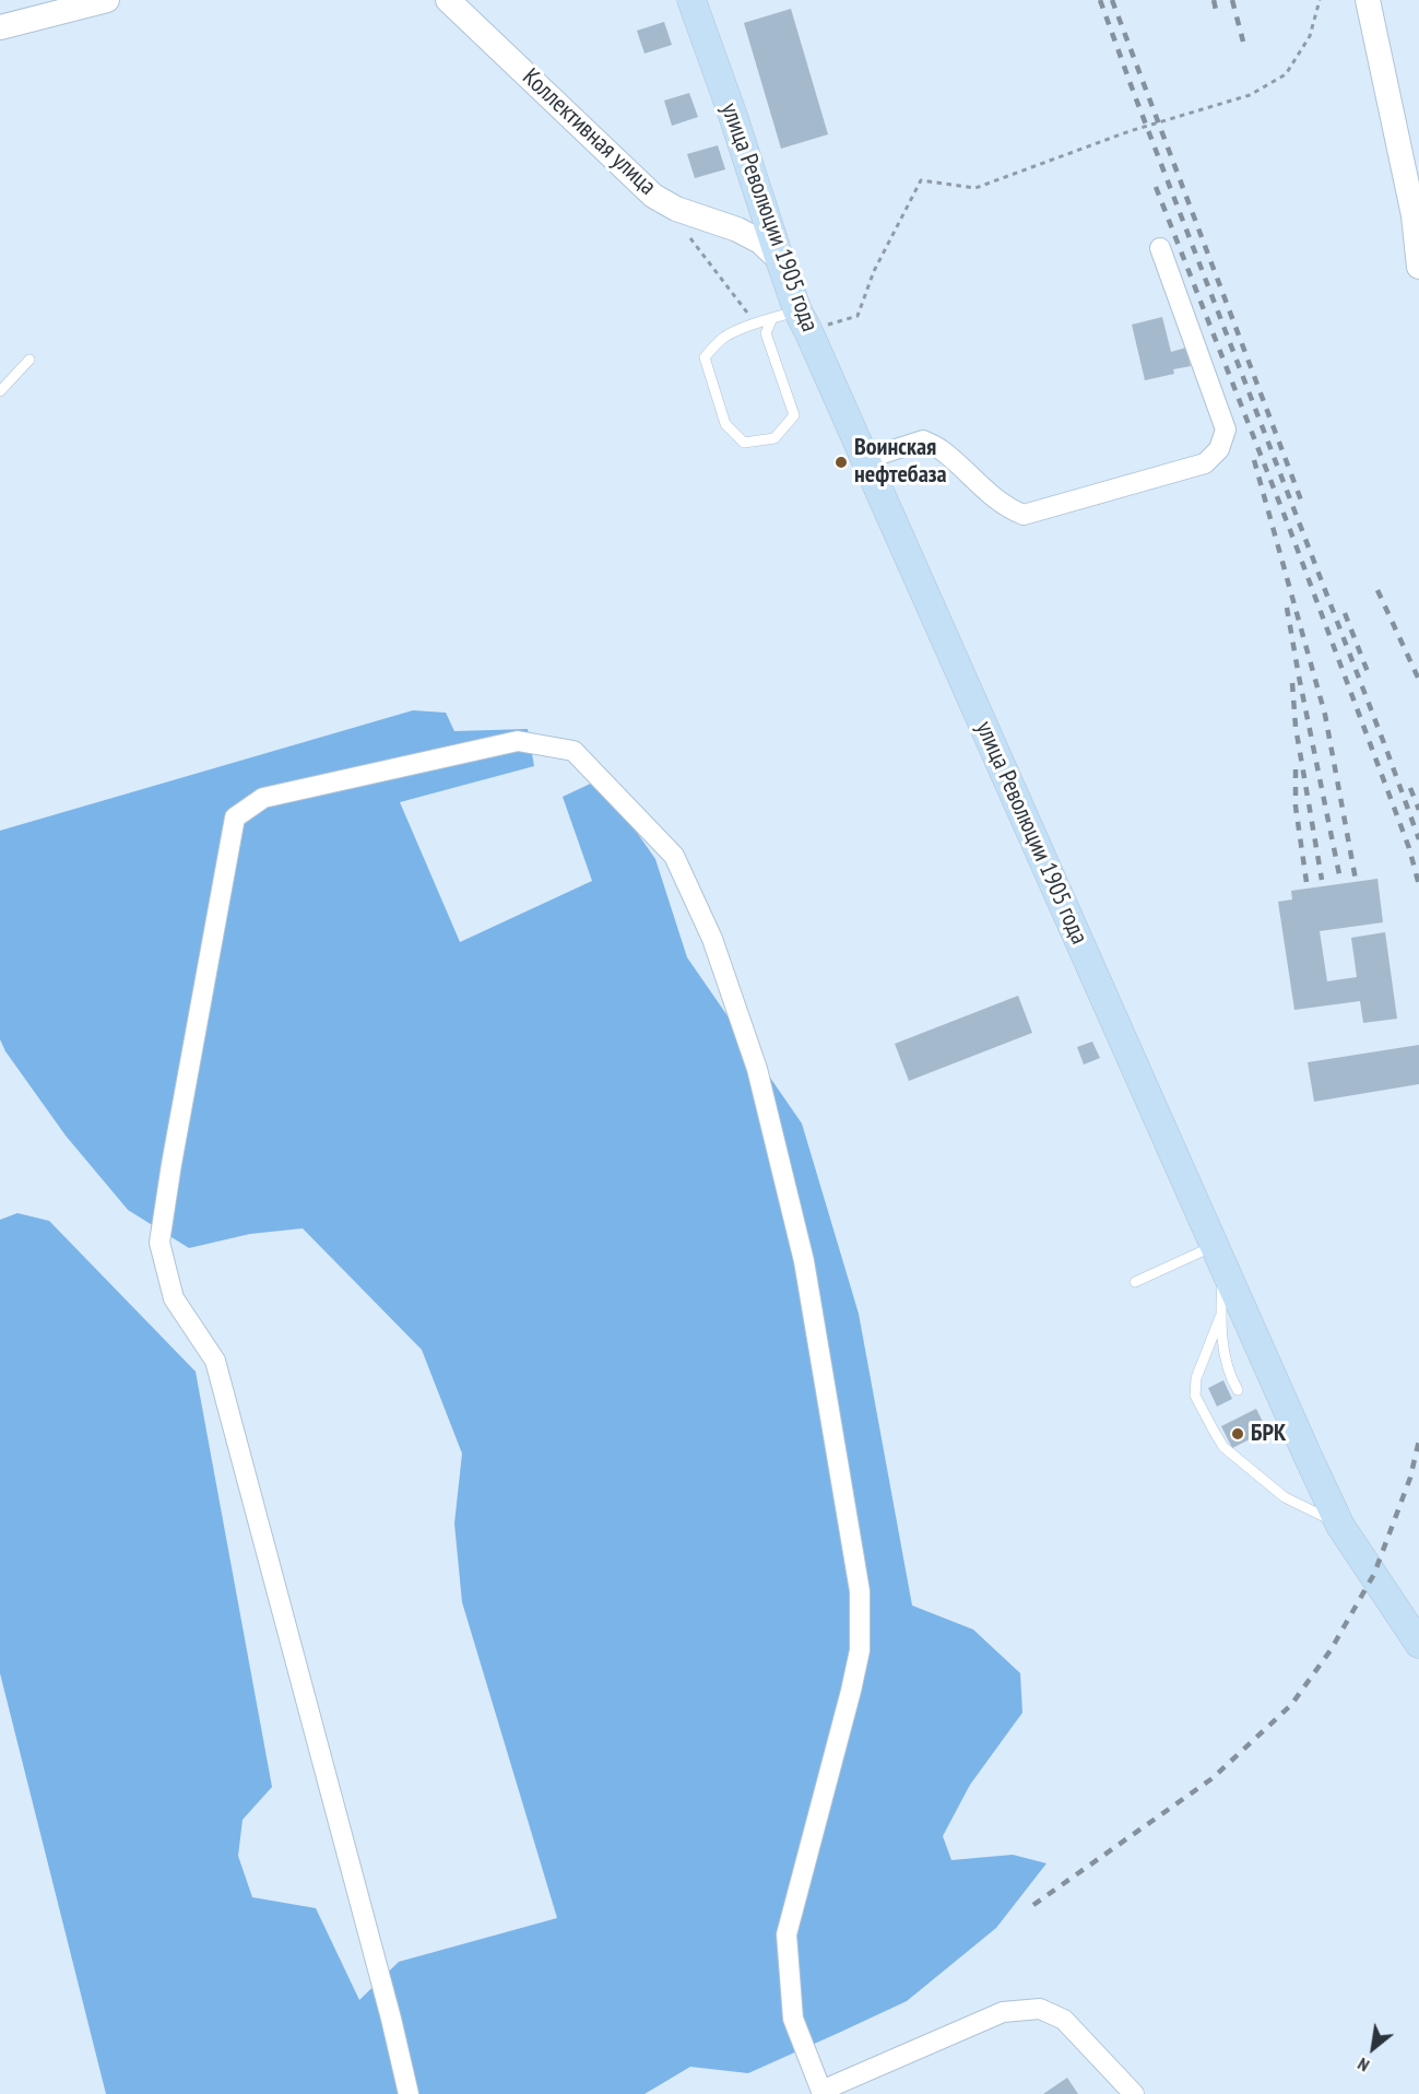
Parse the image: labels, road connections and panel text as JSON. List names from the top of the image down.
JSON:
{
  "streets": {
    "main road": ["улица Революции 1905 года"],
    "street": ["Коллективная улица"]
  },
  "crossings": [
    ["Коллективная улица", "улица Революции 1905 года"]
  ],
  "places": ["Воинская нефтебаза", "БРК"],
  "north": "bottom left"
}
